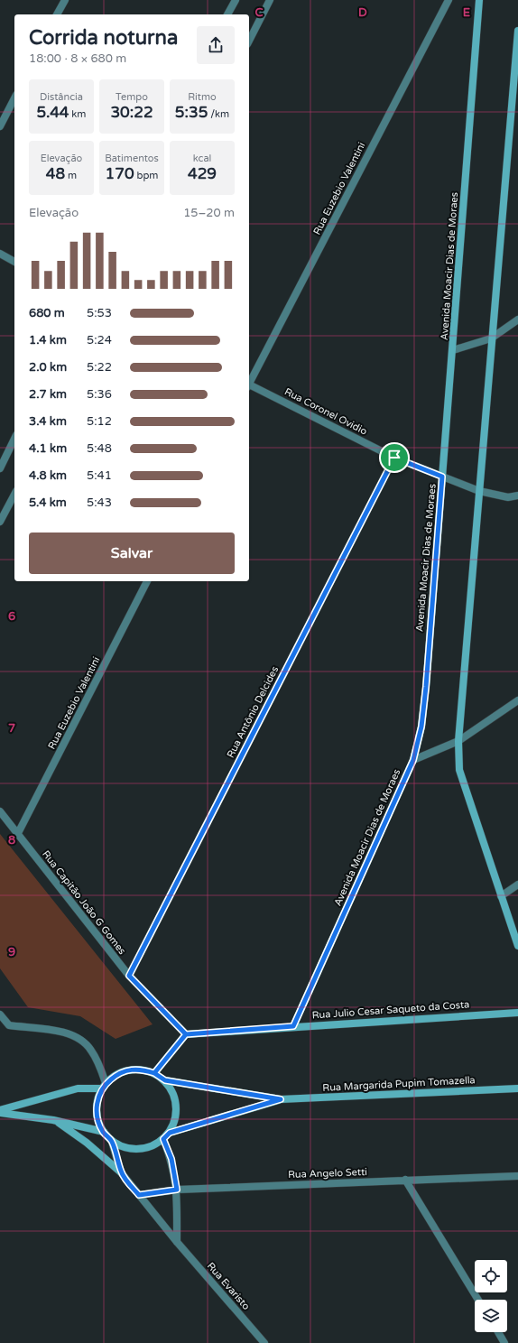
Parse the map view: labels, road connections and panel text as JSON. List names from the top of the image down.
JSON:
{
  "streets": {
    "main road": ["Avenida Moacir Dias de Moraes", "Rua Julio Cesar Saqueto da Costa", "Rua Margarida Pupim Tomazella"],
    "street": [
      "Rua Euzebio Valentini",
      "Rua Coronel Ovidio",
      "Rua Antônio Delcides",
      "Rua Capitão João G Gomes",
      "Rua Angelo Setti",
      "Rua Evaristo"
    ]
  },
  "crossings": [
    ["Rua Euzebio Valentini", "Rua Capitão João G Gomes"],
    ["Avenida Moacir Dias de Moraes", "Rua Coronel Ovidio"],
    ["Avenida Moacir Dias de Moraes", "Rua Julio Cesar Saqueto da Costa"],
    ["Rua Coronel Ovidio", "Rua Antônio Delcides"],
    ["Rua Antônio Delcides", "Rua Capitão João G Gomes"],
    ["Rua Capitão João G Gomes", "Rua Julio Cesar Saqueto da Costa"],
    ["Rua Margarida Pupim Tomazella", "Rua Evaristo"],
    ["Rua Angelo Setti", "Rua Evaristo"]
  ],
  "page": {
    "heading": ["Corrida noturna", "18:00 · 8 × 680 m"],
    "stats": [
      ["Distância", "5.44 km"],
      ["Tempo", "30:22"],
      ["Ritmo", "5:35 /km"],
      ["Elevação", "48 m"],
      ["Batimentos", "170 bpm"],
      ["kcal", "429"]
    ],
    "chart": ["Elevação", "15–20 m"],
    "list": [
      {
        "name": "680 m",
        "note": "5:53"
      },
      {
        "name": "1.4 km",
        "note": "5:24"
      },
      {
        "name": "2.0 km",
        "note": "5:22"
      },
      {
        "name": "2.7 km",
        "note": "5:36"
      },
      {
        "name": "3.4 km",
        "note": "5:12"
      },
      {
        "name": "4.1 km",
        "note": "5:48"
      },
      {
        "name": "4.8 km",
        "note": "5:41"
      },
      {
        "name": "5.4 km",
        "note": "5:43"
      }
    ],
    "buttons": "Salvar"
  },
  "grid": {
    "columns": ["C", "D", "E"],
    "rows": [
      "6",
      "7",
      "8",
      "9"
    ]
  }
}
